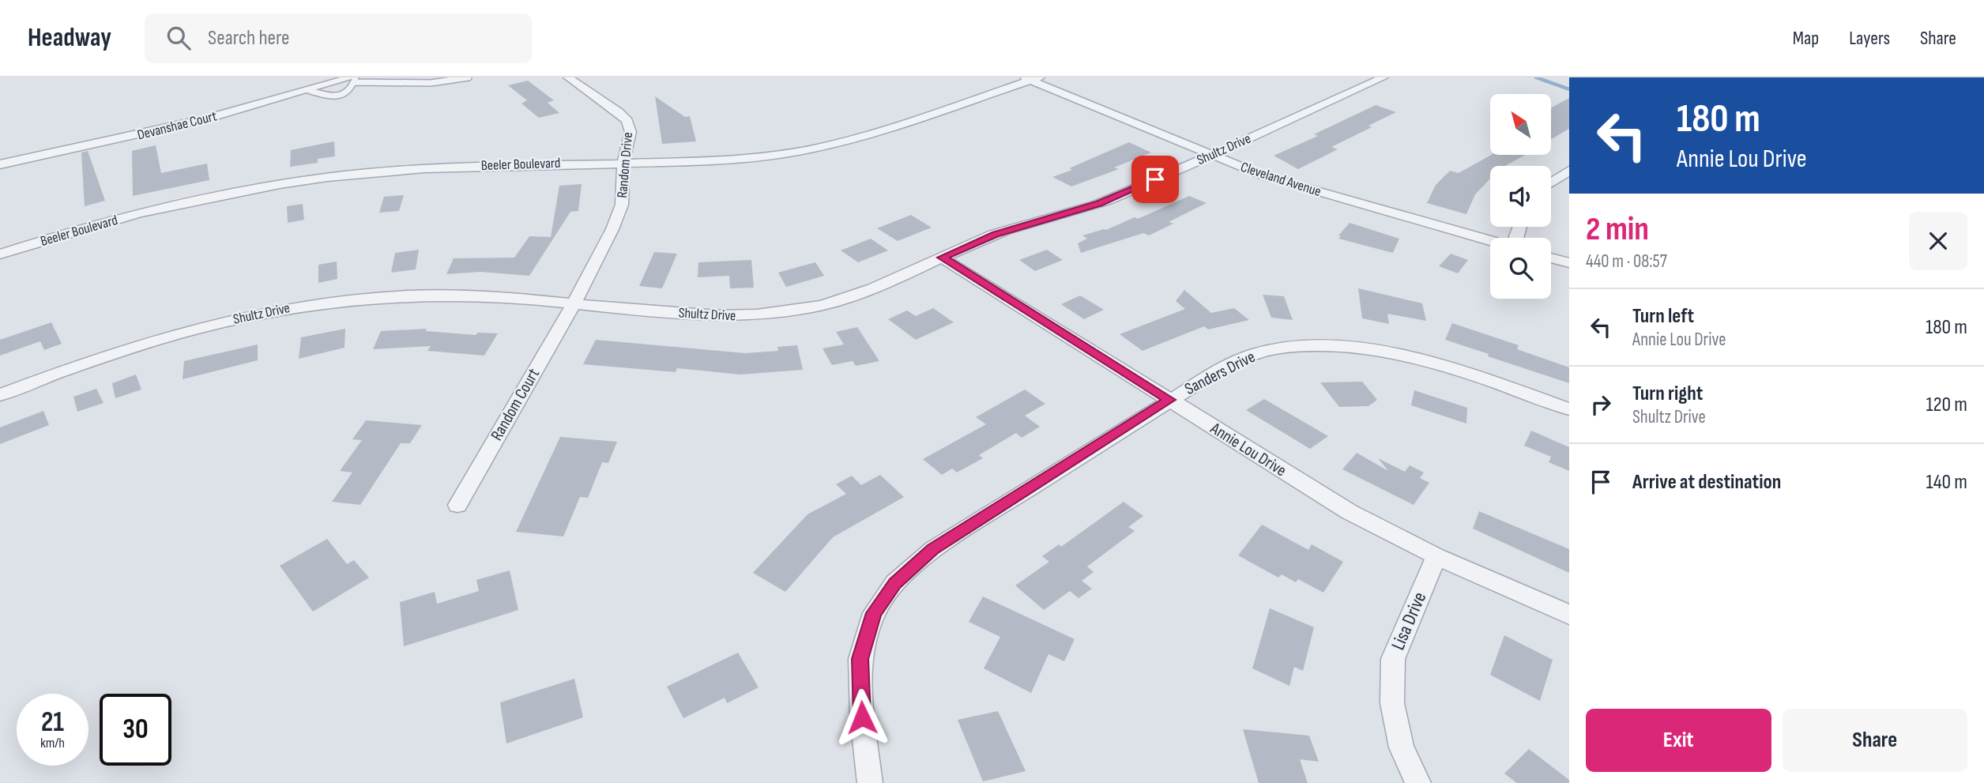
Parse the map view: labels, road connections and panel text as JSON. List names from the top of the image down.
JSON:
{
  "streets": {
    "street": [
      "Devanshae Court",
      "Shultz Drive",
      "Beeler Boulevard",
      "Random Drive",
      "Cleveland Avenue",
      "Sanders Drive",
      "Random Court",
      "Annie Lou Drive",
      "Lisa Drive"
    ]
  },
  "crossings": [
    ["Shultz Drive", "Random Drive"],
    ["Shultz Drive", "Cleveland Avenue"],
    ["Shultz Drive", "Random Court"],
    ["Shultz Drive", "Annie Lou Drive"],
    ["Beeler Boulevard", "Random Drive"],
    ["Beeler Boulevard", "Cleveland Avenue"],
    ["Random Drive", "Random Court"],
    ["Sanders Drive", "Annie Lou Drive"],
    ["Annie Lou Drive", "Lisa Drive"]
  ],
  "north": "top left",
  "page": {
    "header": "Headway",
    "search": "Search here",
    "nav": ["Map", "Layers", "Share"],
    "turn": ["180 m", "Annie Lou Drive"],
    "heading": ["2 min", "440 m · 08:57"],
    "list": [
      {
        "name": "Turn left",
        "note": "Annie Lou Drive",
        "value": "180 m"
      },
      {
        "name": "Turn right",
        "note": "Shultz Drive",
        "value": "120 m"
      },
      {
        "name": "Arrive at destination",
        "value": "140 m"
      }
    ],
    "speed": "21 km/h",
    "limit": "30",
    "buttons": ["Exit", "Share"]
  }
}
